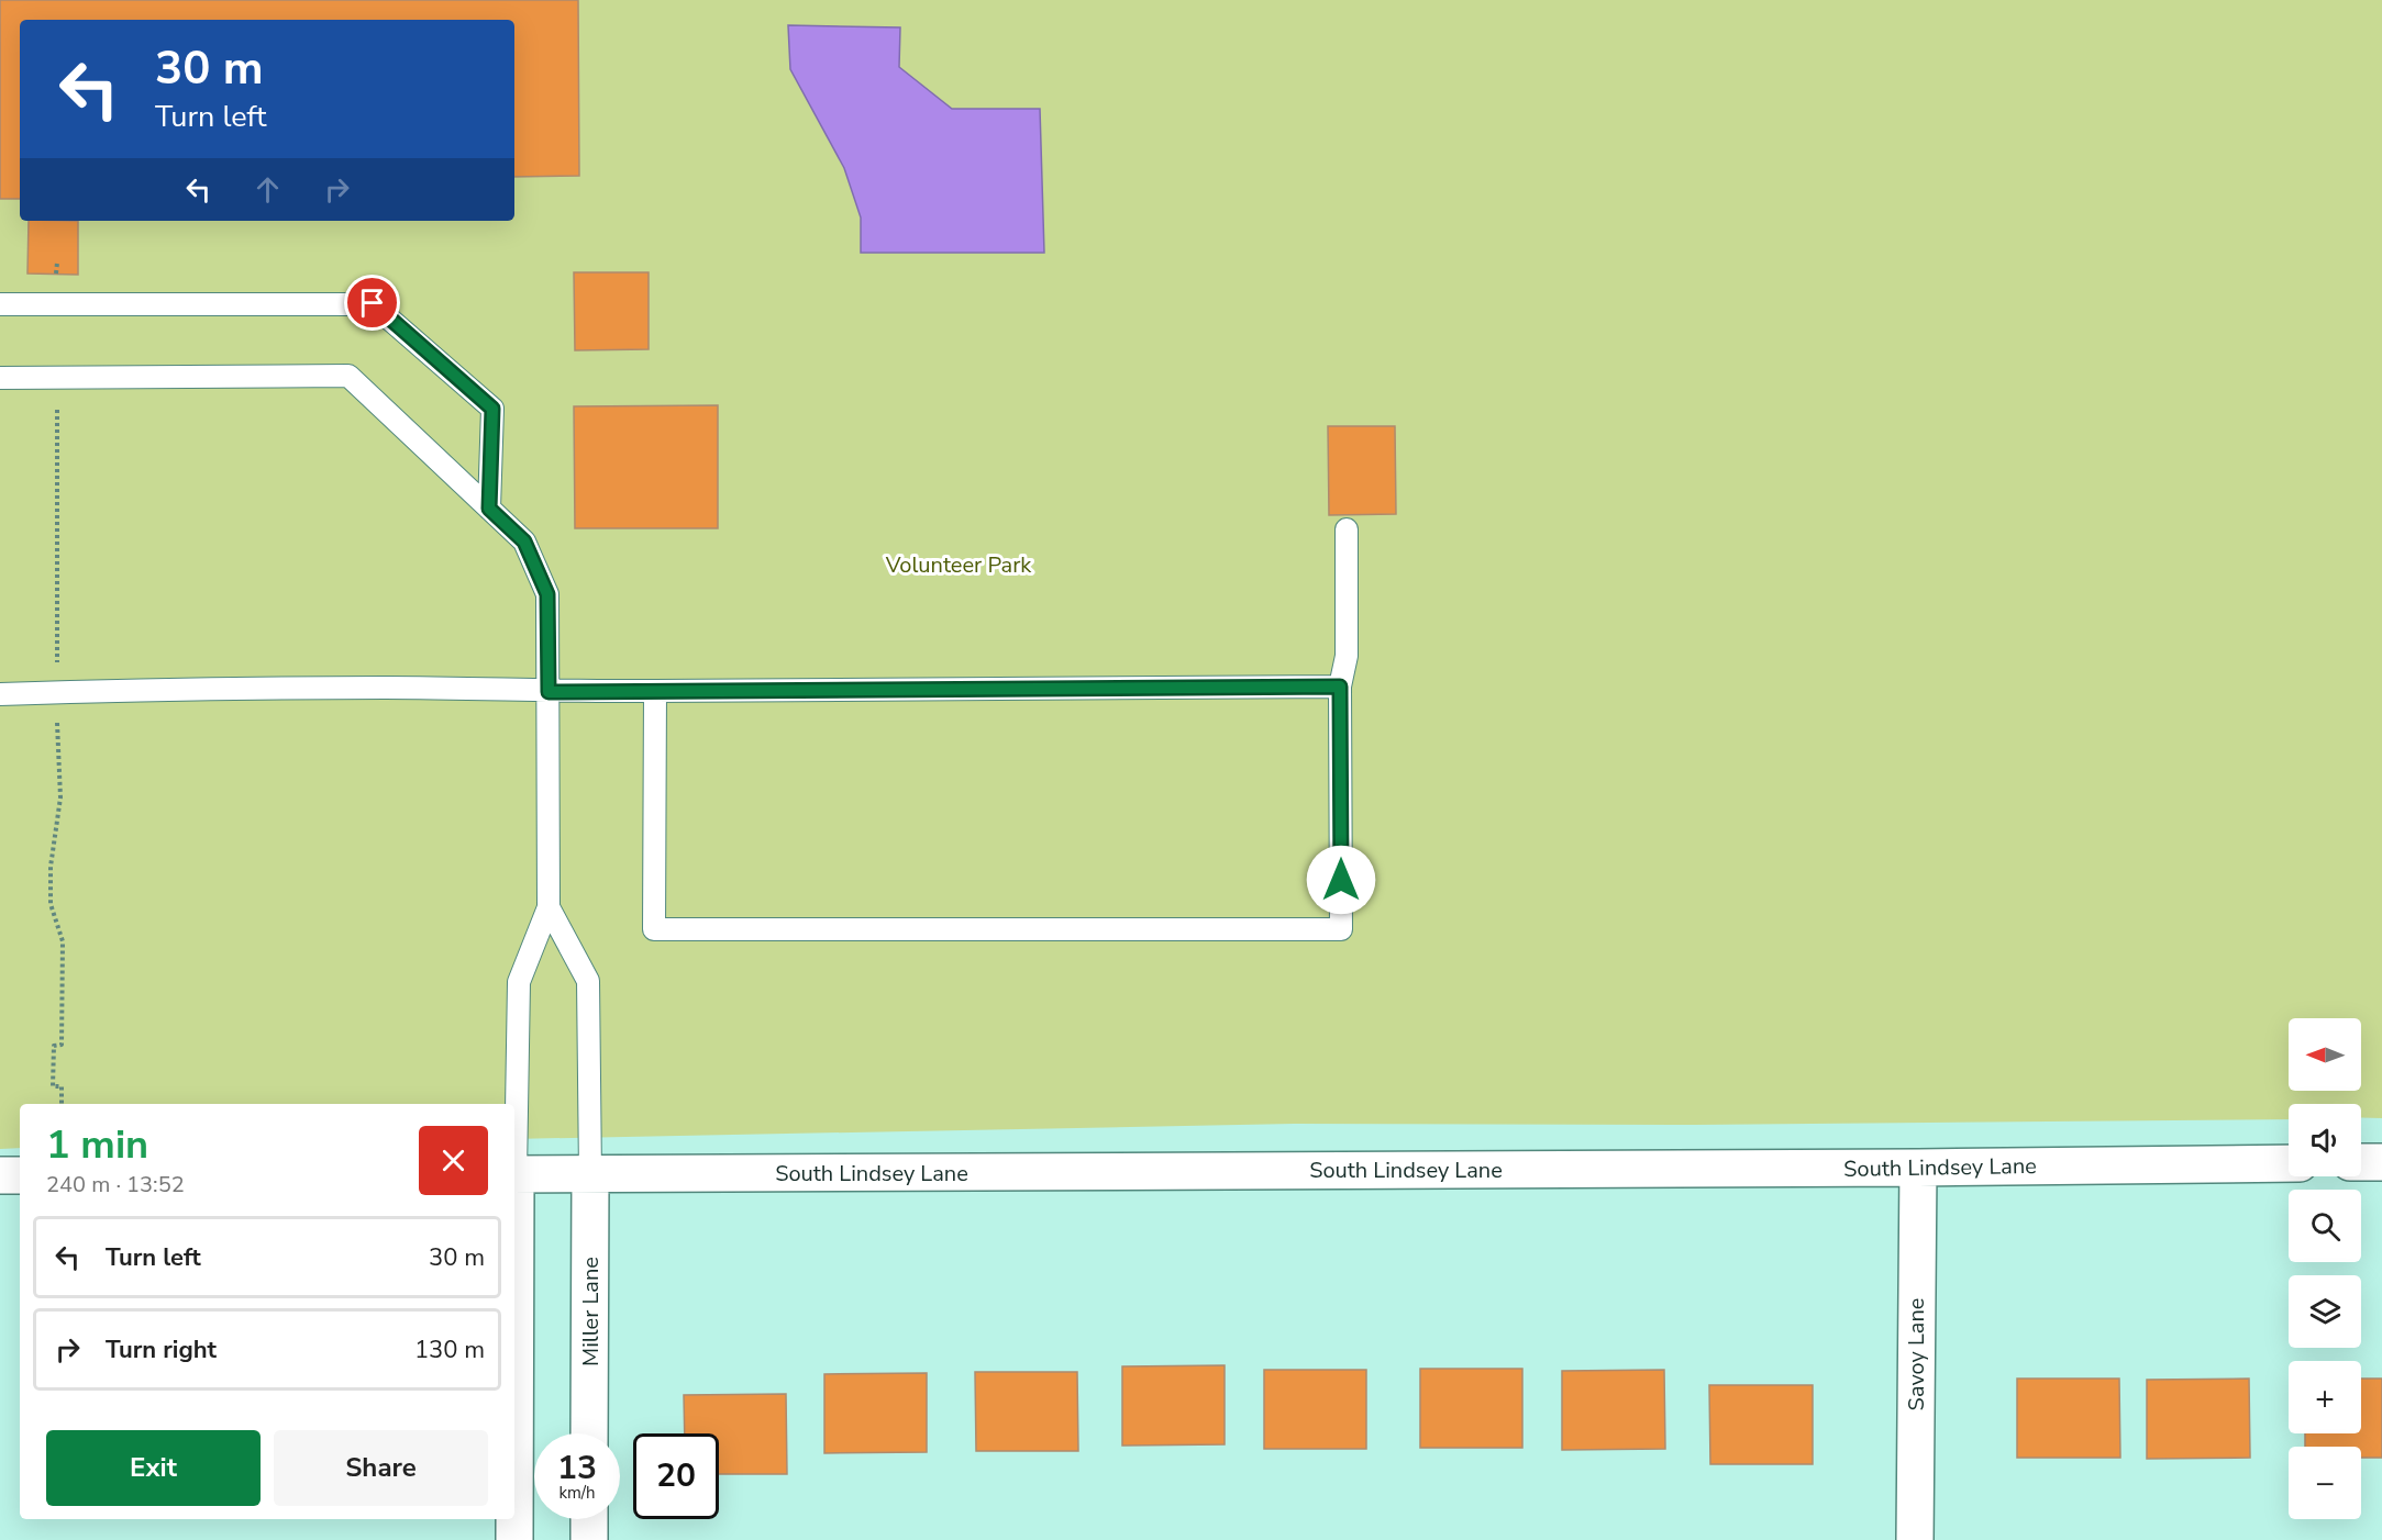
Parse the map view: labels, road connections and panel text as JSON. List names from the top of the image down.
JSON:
{
  "streets": {
    "street": ["South Lindsey Lane", "Miller Lane", "Savoy Lane"]
  },
  "crossings": [
    ["South Lindsey Lane", "Miller Lane"],
    ["South Lindsey Lane", "Savoy Lane"]
  ],
  "parks": ["Volunteer Park"],
  "north": "left",
  "page": {
    "turn": ["30 m", "Turn left"],
    "map_buttons": ["+", "−"],
    "heading": ["1 min", "240 m · 13:52"],
    "list": [
      {
        "name": "Turn left",
        "value": "30 m"
      },
      {
        "name": "Turn right",
        "value": "130 m"
      }
    ],
    "buttons": ["Exit", "Share"],
    "speed": "13 km/h",
    "limit": "20"
  }
}
